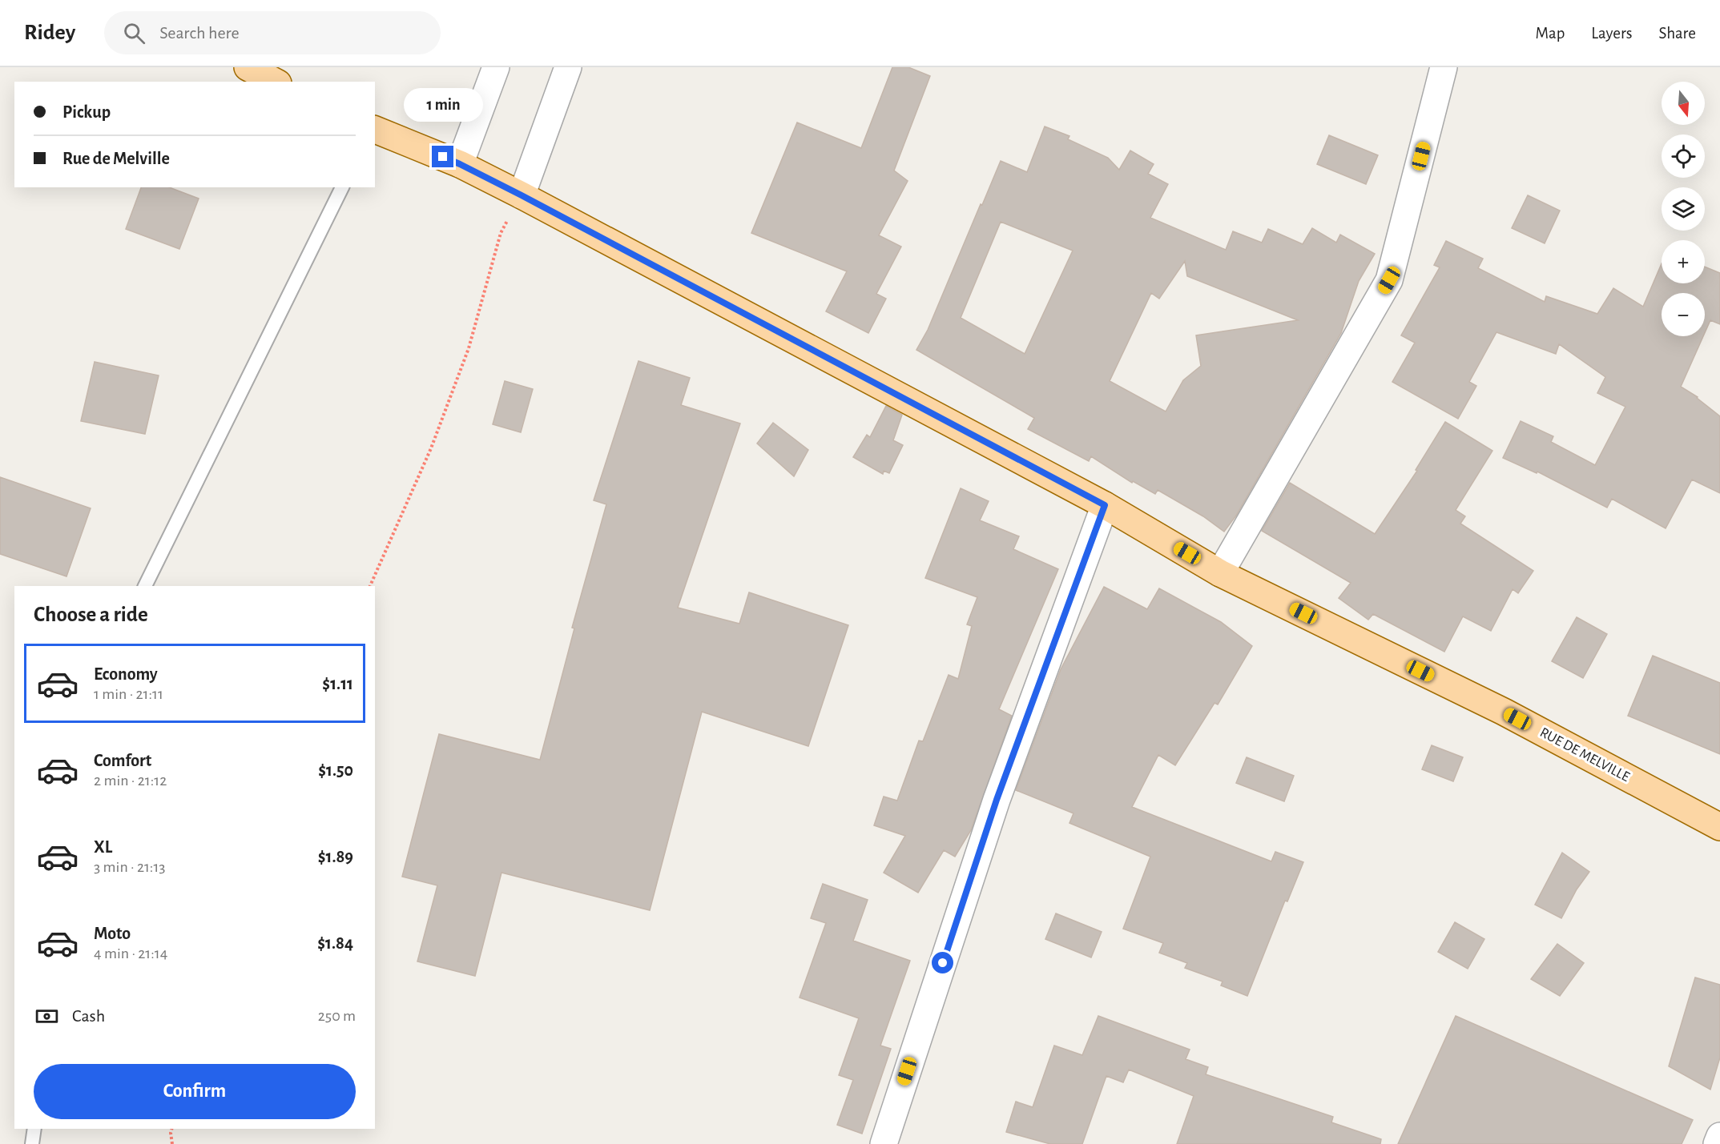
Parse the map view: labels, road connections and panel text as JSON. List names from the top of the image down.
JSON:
{
  "streets": {
    "main road": ["RUE DE MELVILLE"]
  },
  "north": "bottom",
  "page": {
    "header": "Ridey",
    "search": "Search here",
    "nav": ["Map", "Layers", "Share"],
    "map_buttons": ["+", "−"],
    "banner": ["Pickup", "Rue de Melville"],
    "bubble": "1 min",
    "heading": "Choose a ride",
    "list": [
      {
        "name": "Economy",
        "note": "1 min · 21:11",
        "value": "$1.11"
      },
      {
        "name": "Comfort",
        "note": "2 min · 21:12",
        "value": "$1.50"
      },
      {
        "name": "XL",
        "note": "3 min · 21:13",
        "value": "$1.89"
      },
      {
        "name": "Moto",
        "note": "4 min · 21:14",
        "value": "$1.84"
      }
    ],
    "pay": ["Cash", "250 m"],
    "buttons": "Confirm"
  }
}
